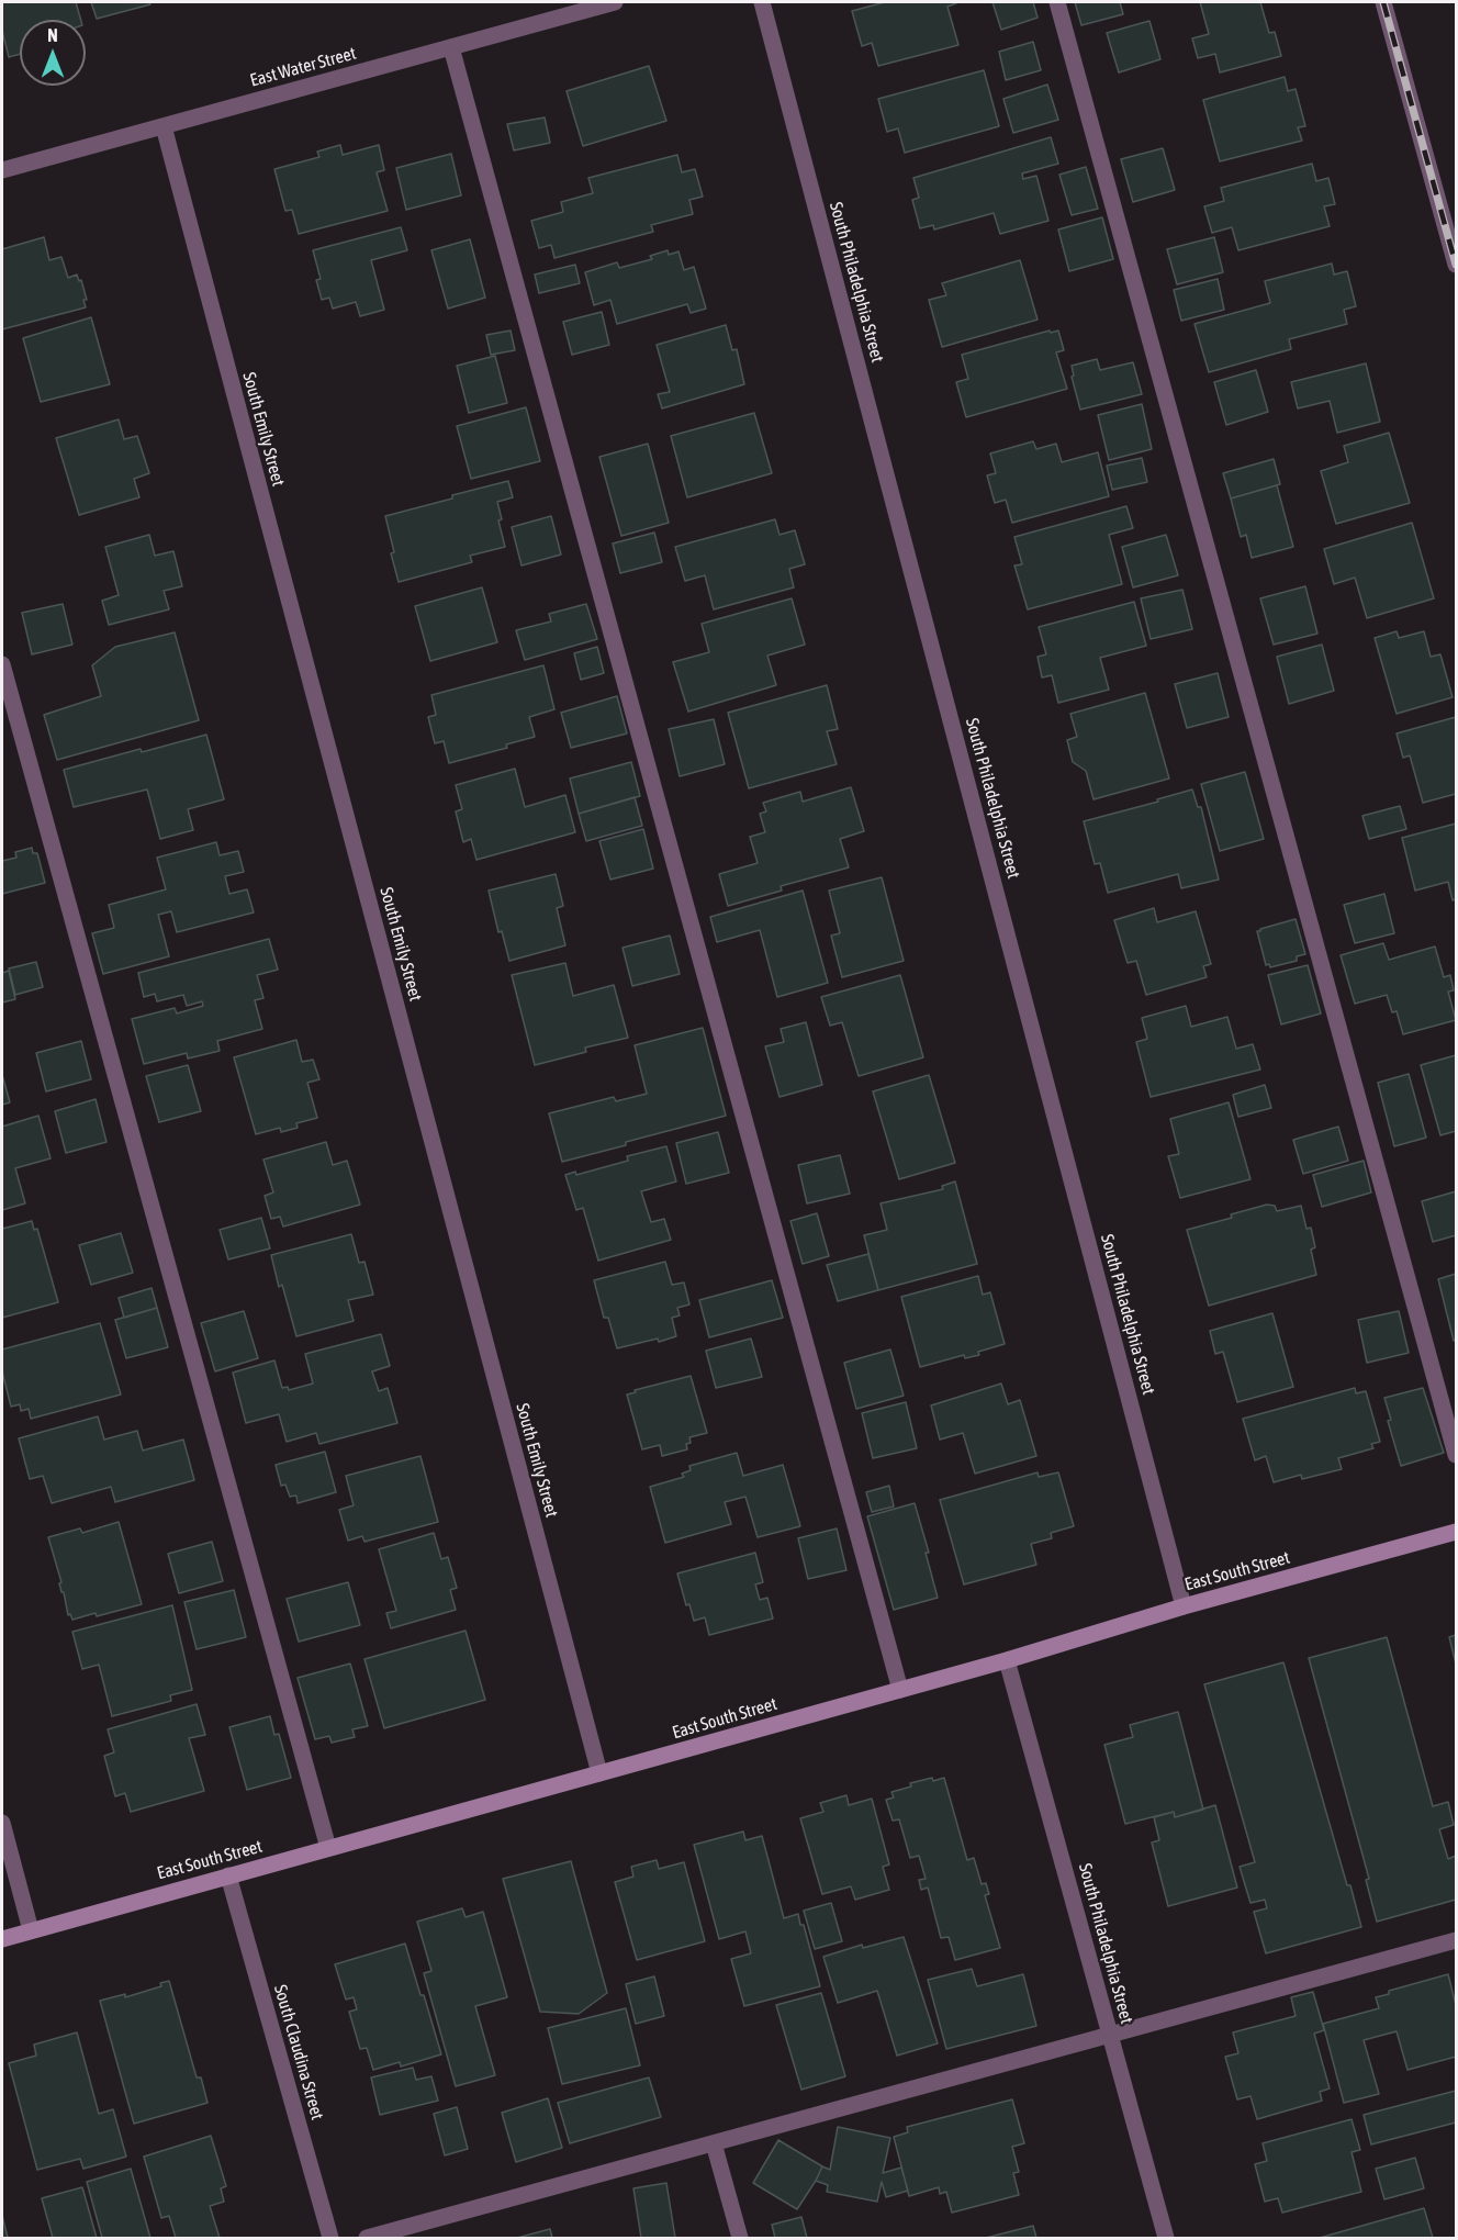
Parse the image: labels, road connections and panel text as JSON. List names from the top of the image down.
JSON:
{
  "streets": {
    "street": [
      "East Water Street",
      "South Philadelphia Street",
      "South Emily Street",
      "East South Street",
      "South Claudina Street"
    ]
  },
  "crossings": [
    ["East Water Street", "South Emily Street"],
    ["South Philadelphia Street", "East South Street"],
    ["South Emily Street", "East South Street"],
    ["East South Street", "South Claudina Street"]
  ],
  "north": "top"
}
